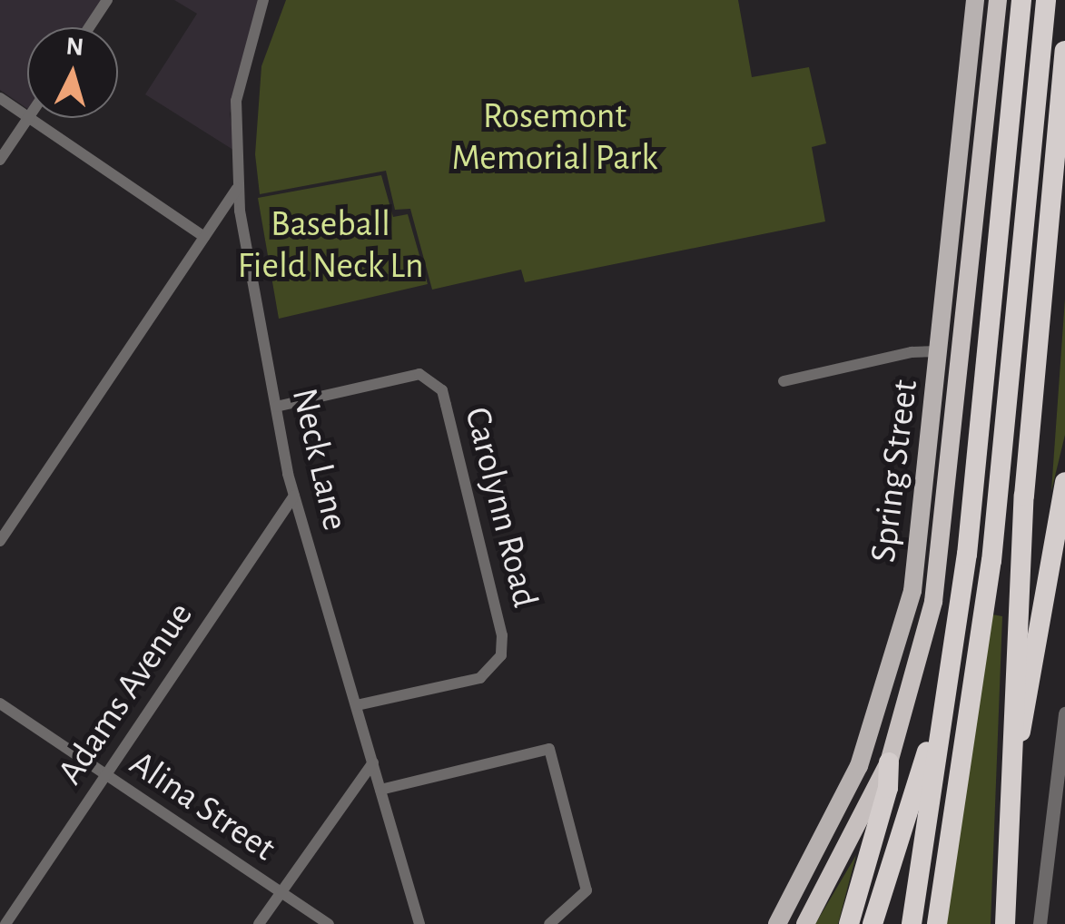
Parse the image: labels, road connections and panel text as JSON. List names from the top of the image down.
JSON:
{
  "streets": {
    "main road": ["Spring Street"],
    "street": [
      "Neck Lane",
      "Carolynn Road",
      "Adams Avenue",
      "Alina Street"
    ]
  },
  "crossings": [
    ["Neck Lane", "Carolynn Road"],
    ["Neck Lane", "Adams Avenue"],
    ["Adams Avenue", "Alina Street"]
  ],
  "parks": ["Rosemont Memorial Park", "Baseball Field Neck Ln"],
  "north": "top"
}
